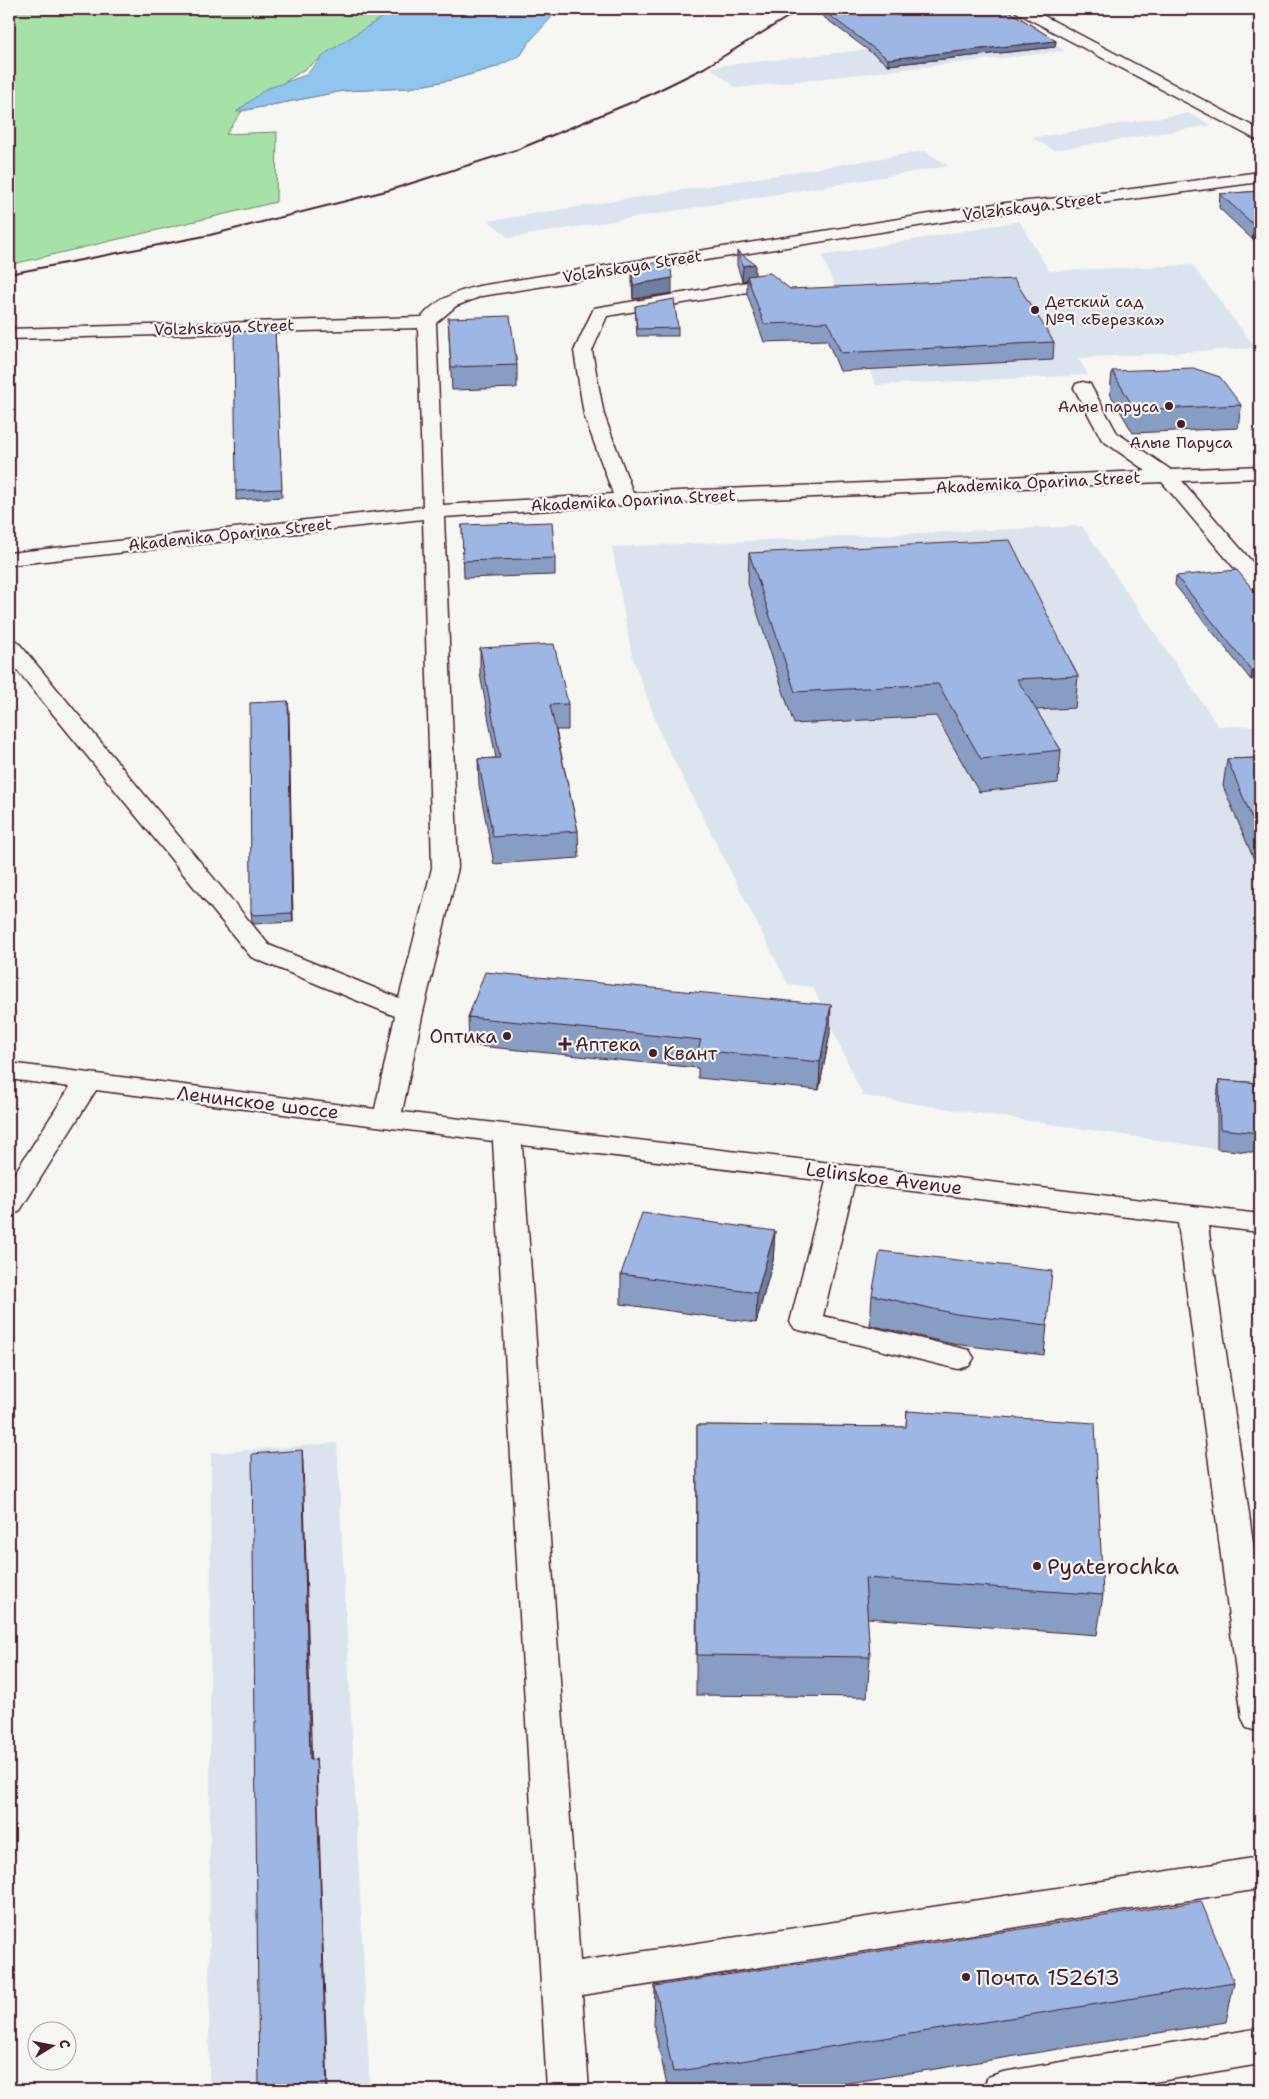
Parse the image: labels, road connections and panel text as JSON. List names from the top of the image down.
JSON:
{
  "streets": {
    "street": [
      "Volzhskaya Street",
      "Akademika Oparina Street",
      "Ленинское шоссе",
      "Lelinskoe Avenue"
    ]
  },
  "crossings": [
    ["Ленинское шоссе", "Lelinskoe Avenue"]
  ],
  "places": {
    "other": [
      "Детский сад №9 «Березка»",
      "Алые паруса",
      "Алые Паруса",
      "Оптика",
      "Квант",
      "Pyaterochka",
      "Почта 152613"
    ],
    "health": ["Аптека"]
  },
  "north": "right"
}
